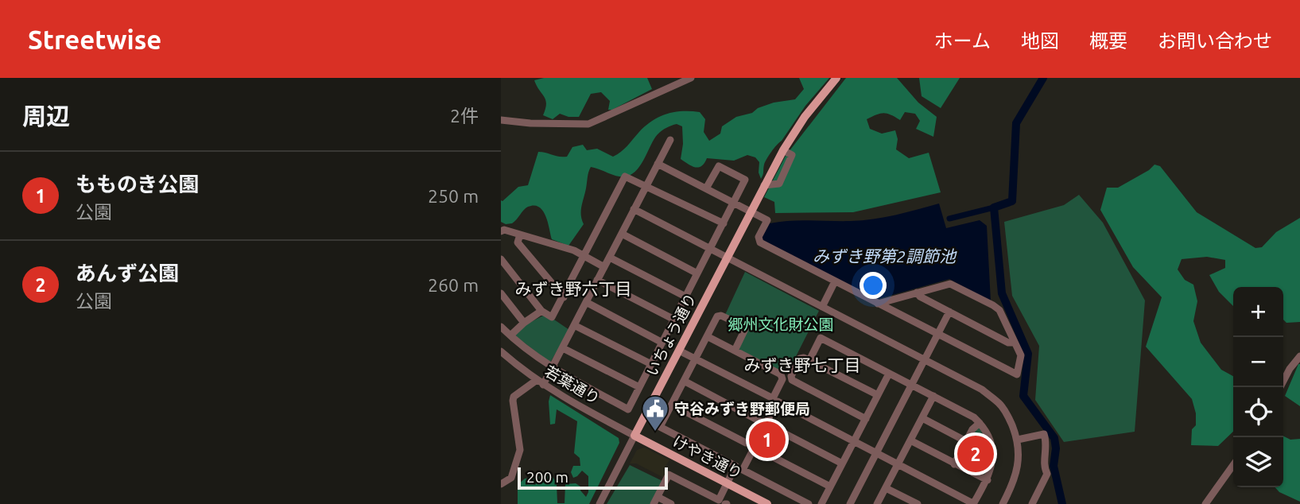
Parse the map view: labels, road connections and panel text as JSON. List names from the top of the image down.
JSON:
{
  "streets": {
    "main road": ["いちょう通り", "けやき通り"],
    "street": ["若葉通り"]
  },
  "crossings": [
    ["いちょう通り", "若葉通り"],
    ["いちょう通り", "けやき通り"],
    ["若葉通り", "けやき通り"]
  ],
  "districts": ["みずき野六丁目", "みずき野七丁目"],
  "water": ["みずき野第2調節池"],
  "parks": ["郷州文化財公園"],
  "places": {
    "public building": ["守谷みずき野郵便局"]
  },
  "scale_bar": "200 m",
  "page": {
    "header": "Streetwise",
    "nav": [
      "ホーム",
      "地図",
      "概要",
      "お問い合わせ"
    ],
    "heading": ["周辺", "2件"],
    "list": [
      {
        "mark": "1",
        "name": "もものき公園",
        "note": "公園",
        "value": "250 m"
      },
      {
        "mark": "2",
        "name": "あんず公園",
        "note": "公園",
        "value": "260 m"
      }
    ],
    "map_buttons": ["+", "−"],
    "pins": ["1", "2"],
    "scale": "200 m"
  }
}
